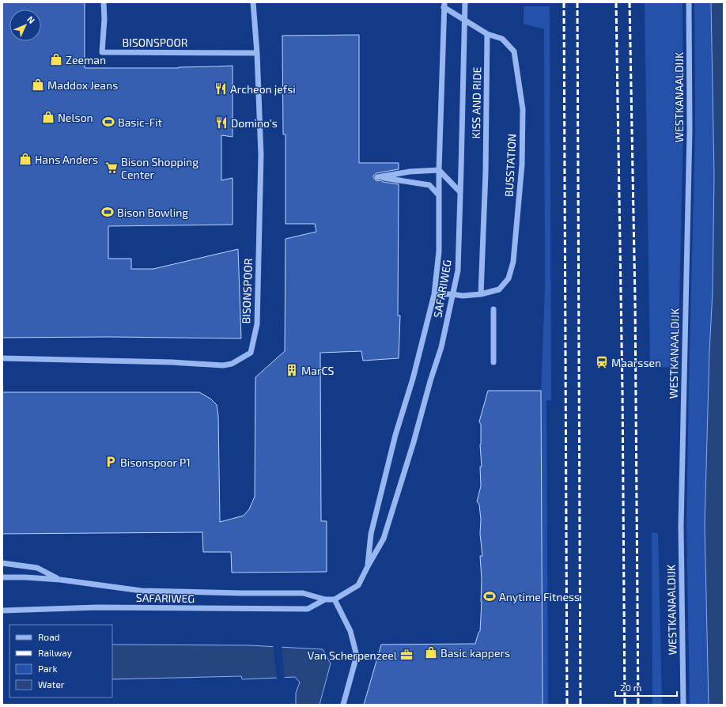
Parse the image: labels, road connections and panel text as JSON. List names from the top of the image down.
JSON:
{
  "streets": {
    "street": [
      "BISONSPOOR",
      "WESTKANAALDIJK",
      "KISS AND RIDE",
      "BUSSTATION",
      "SAFARIWEG"
    ]
  },
  "crossings": [
    ["KISS AND RIDE", "BUSSTATION"],
    ["BUSSTATION", "SAFARIWEG"]
  ],
  "places": {
    "shop": [
      "Zeeman",
      "Maddox Jeans",
      "Nelson",
      "Hans Anders",
      "Basic kappers"
    ],
    "restaurant": ["Archeon jefsi", "Domino's"],
    "sports": ["Basic-Fit", "Bison Bowling", "Anytime Fitness"],
    "supermarket": ["Bison Shopping Center"],
    "station": ["Maarssen"],
    "building": ["MarCS"],
    "parking": ["Bisonspoor P1"],
    "office": ["Van Scherpenzeel"]
  },
  "legend": [
    "Road",
    "Railway",
    "Park",
    "Water"
  ],
  "scale_bar": "20 m",
  "north": "top right"
}
